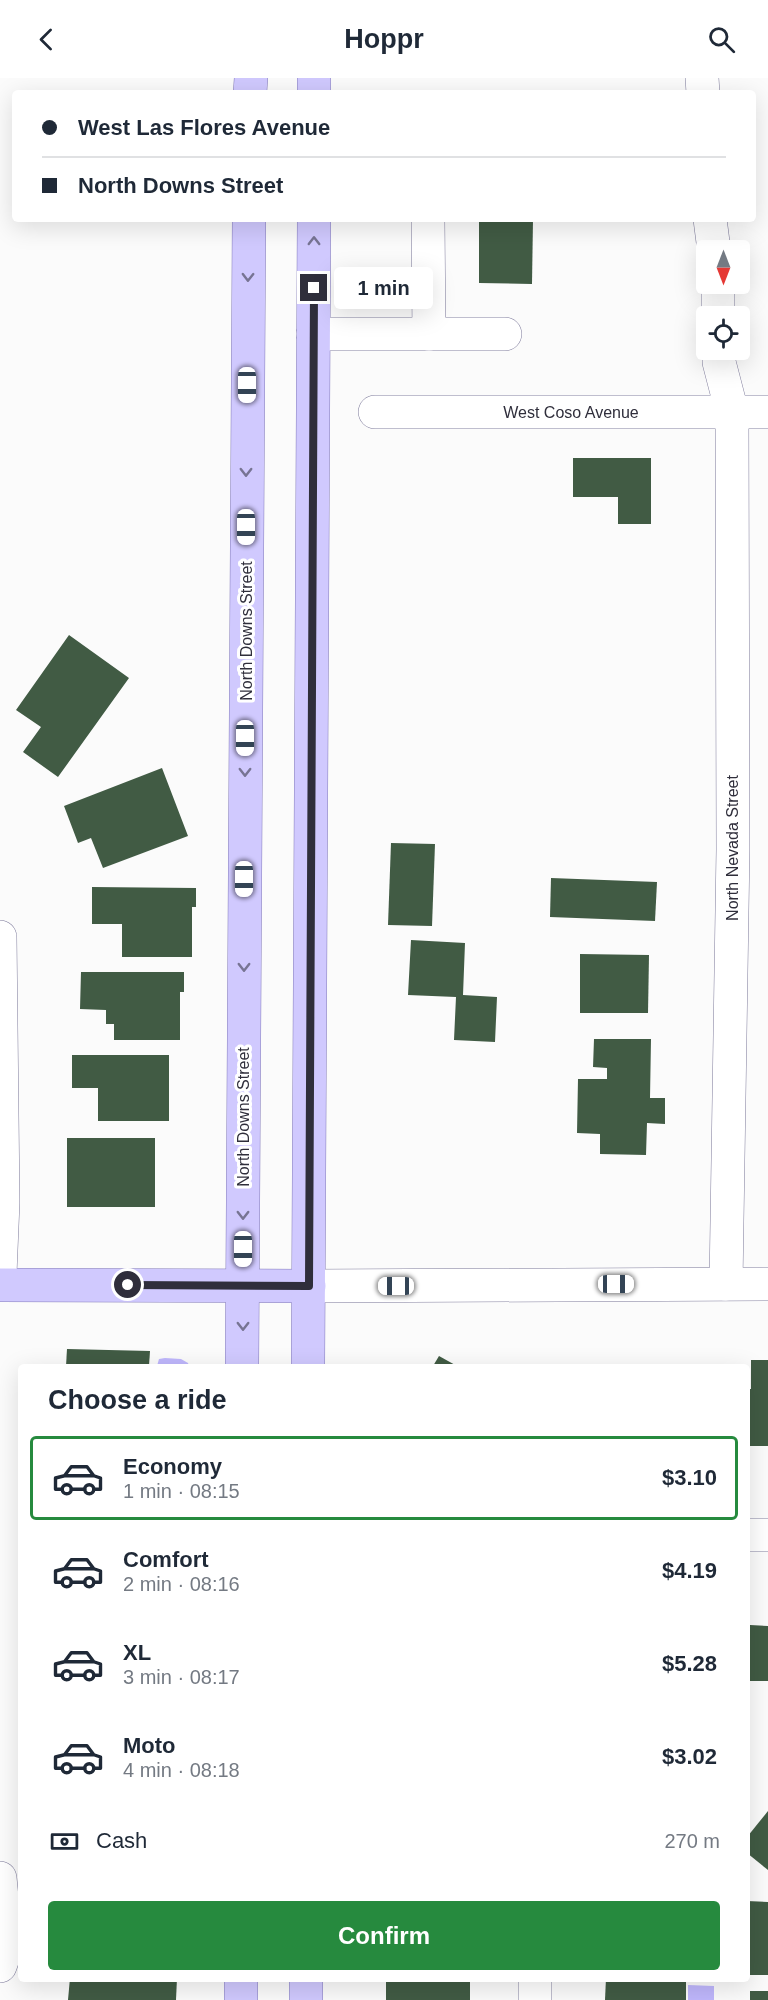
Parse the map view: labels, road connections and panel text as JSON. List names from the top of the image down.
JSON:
{
  "streets": {
    "main road": ["North Downs Street"],
    "street": ["West Coso Avenue", "North Nevada Street"]
  },
  "crossings": [
    ["West Coso Avenue", "North Nevada Street"]
  ],
  "north": "bottom",
  "page": {
    "header": "Hoppr",
    "banner": ["West Las Flores Avenue", "North Downs Street"],
    "bubble": "1 min",
    "heading": "Choose a ride",
    "list": [
      {
        "name": "Economy",
        "note": "1 min · 08:15",
        "value": "$3.10"
      },
      {
        "name": "Comfort",
        "note": "2 min · 08:16",
        "value": "$4.19"
      },
      {
        "name": "XL",
        "note": "3 min · 08:17",
        "value": "$5.28"
      },
      {
        "name": "Moto",
        "note": "4 min · 08:18",
        "value": "$3.02"
      }
    ],
    "pay": ["Cash", "270 m"],
    "buttons": "Confirm"
  }
}
